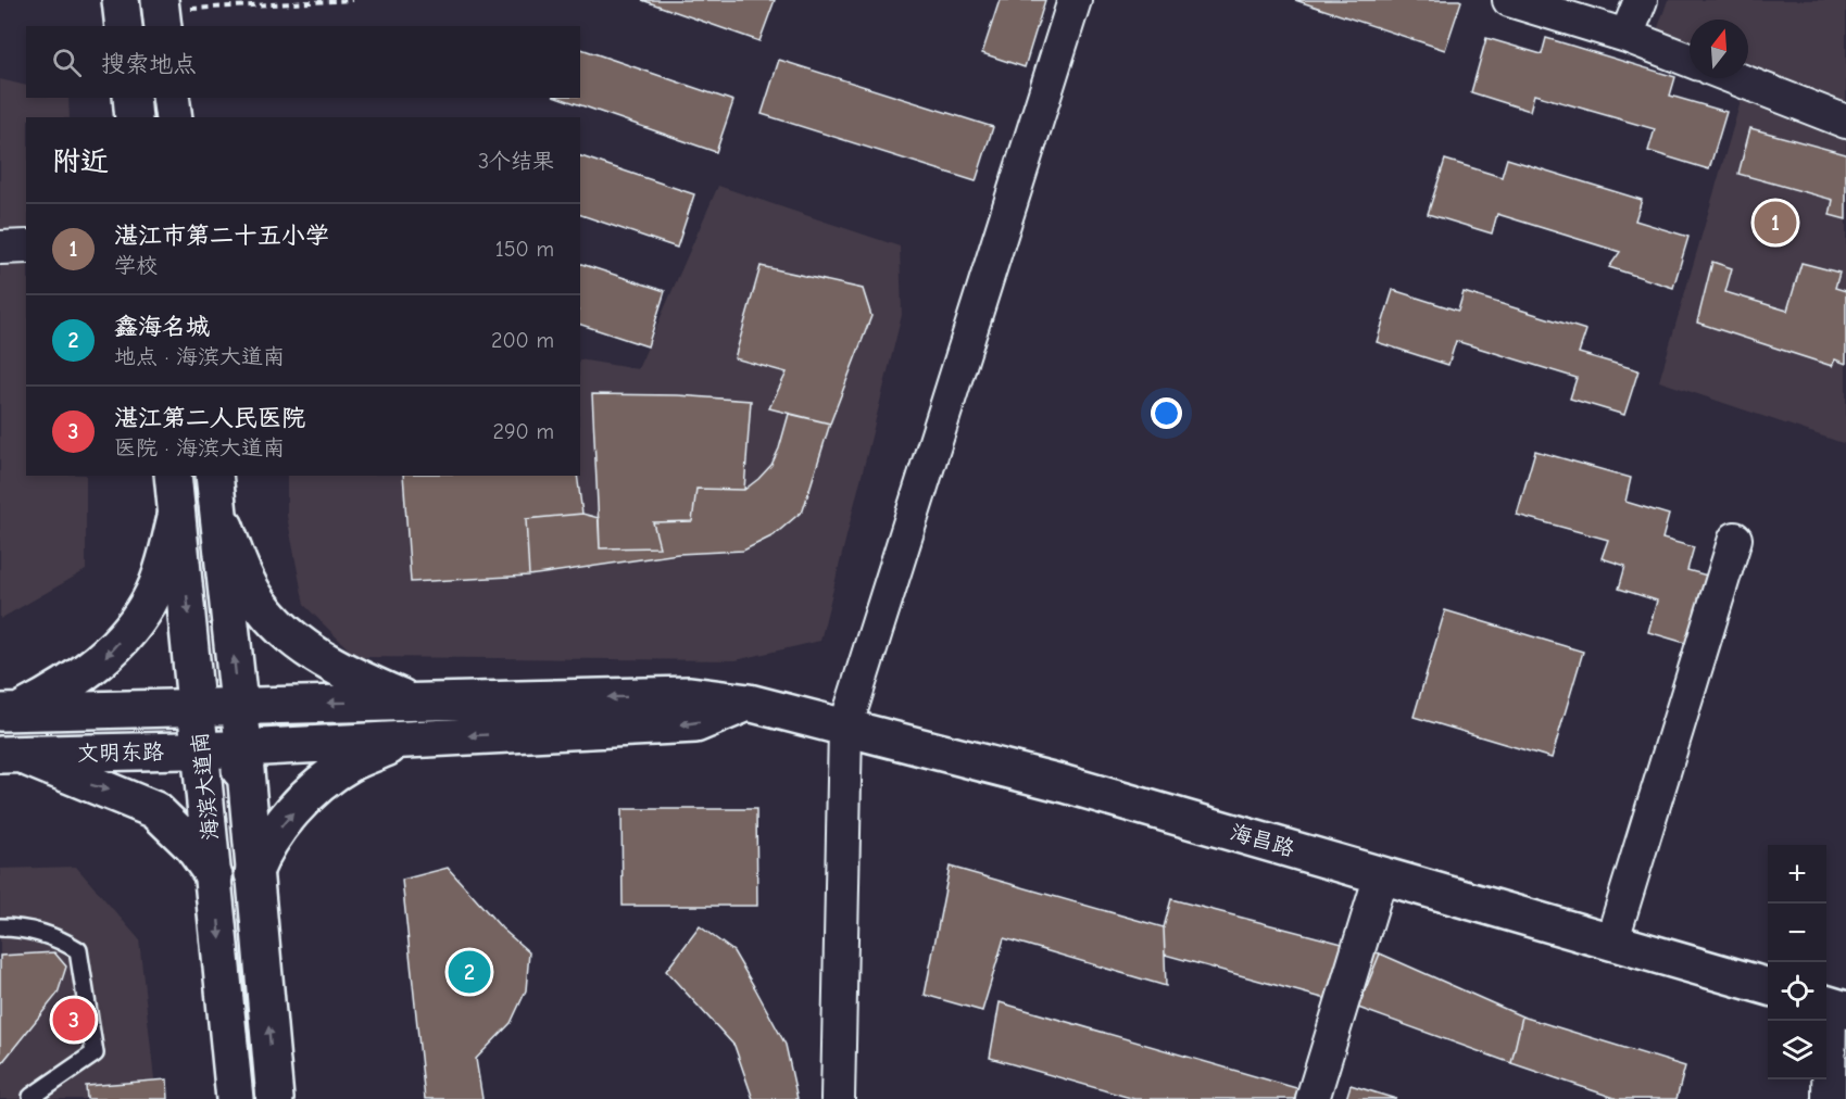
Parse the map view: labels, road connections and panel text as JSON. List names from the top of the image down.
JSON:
{
  "streets": {
    "street": ["文明东路", "海滨大道南", "海昌路"]
  },
  "crossings": [
    ["文明东路", "海滨大道南"],
    ["文明东路", "海昌路"]
  ],
  "north": "top",
  "page": {
    "search": "搜索地点",
    "heading": ["附近", "3个结果"],
    "pins": ["1", "2", "3"],
    "list": [
      {
        "mark": "1",
        "name": "湛江市第二十五小学",
        "note": "学校",
        "value": "150 m"
      },
      {
        "mark": "2",
        "name": "鑫海名城",
        "note": "地点 · 海滨大道南",
        "value": "200 m"
      },
      {
        "mark": "3",
        "name": "湛江第二人民医院",
        "note": "医院 · 海滨大道南",
        "value": "290 m"
      }
    ],
    "map_buttons": ["+", "−"]
  }
}
